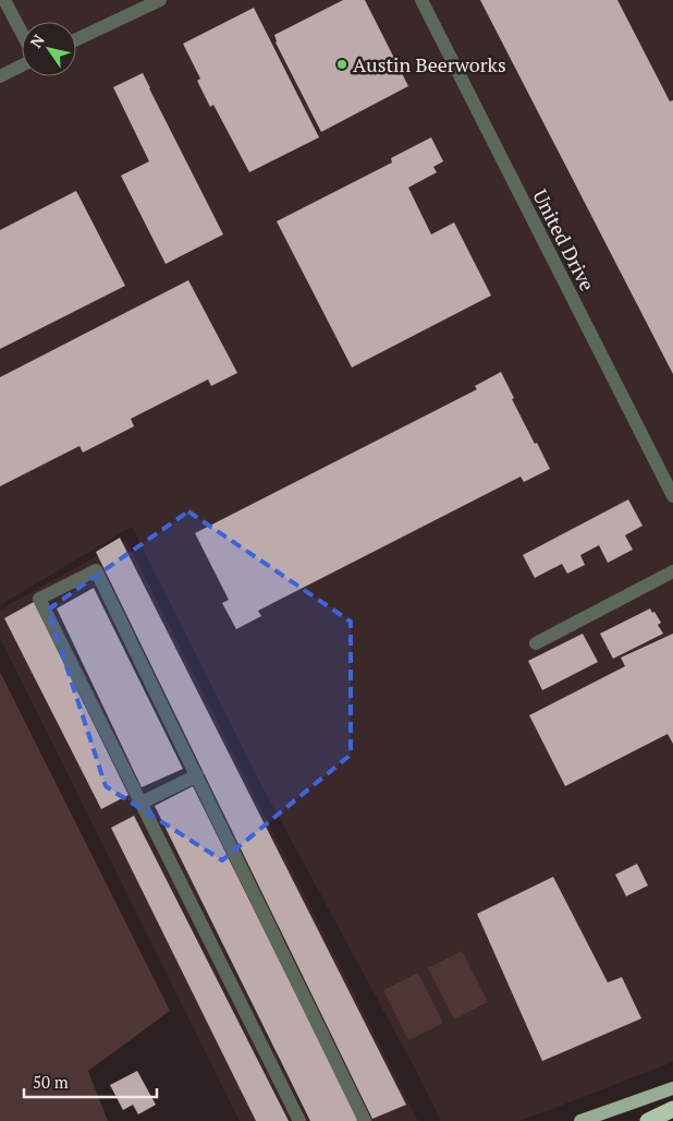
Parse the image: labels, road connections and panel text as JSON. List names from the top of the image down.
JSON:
{
  "streets": {
    "street": ["United Drive"]
  },
  "places": ["Austin Beerworks"],
  "scale_bar": "50 m",
  "north": "top left"
}
